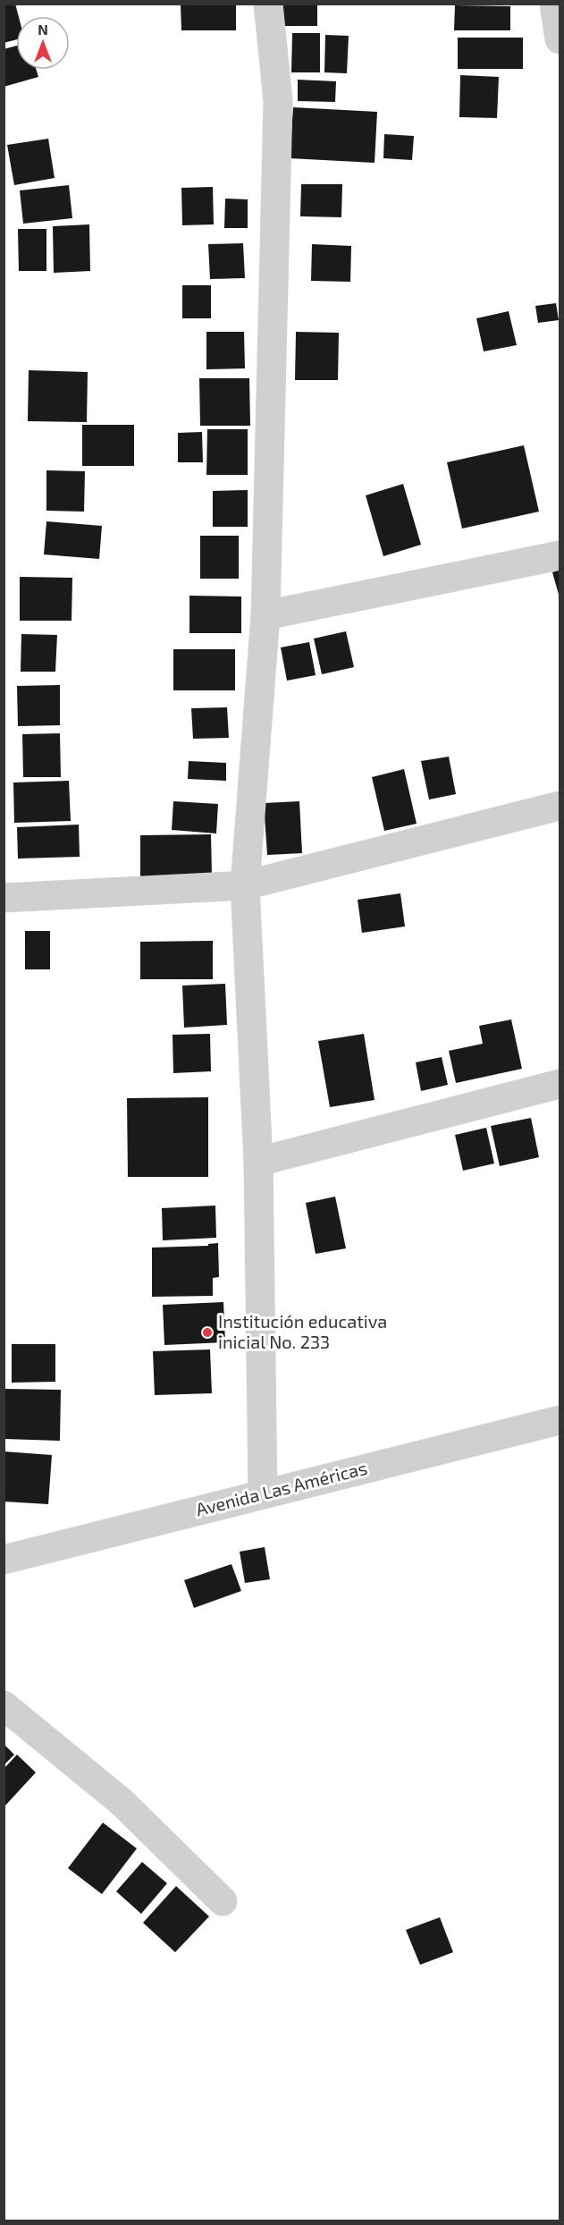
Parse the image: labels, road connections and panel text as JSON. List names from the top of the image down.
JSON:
{
  "streets": {
    "street": ["Avenida Las Américas"]
  },
  "places": ["Institución educativa inicial No. 233"],
  "north": "top"
}
